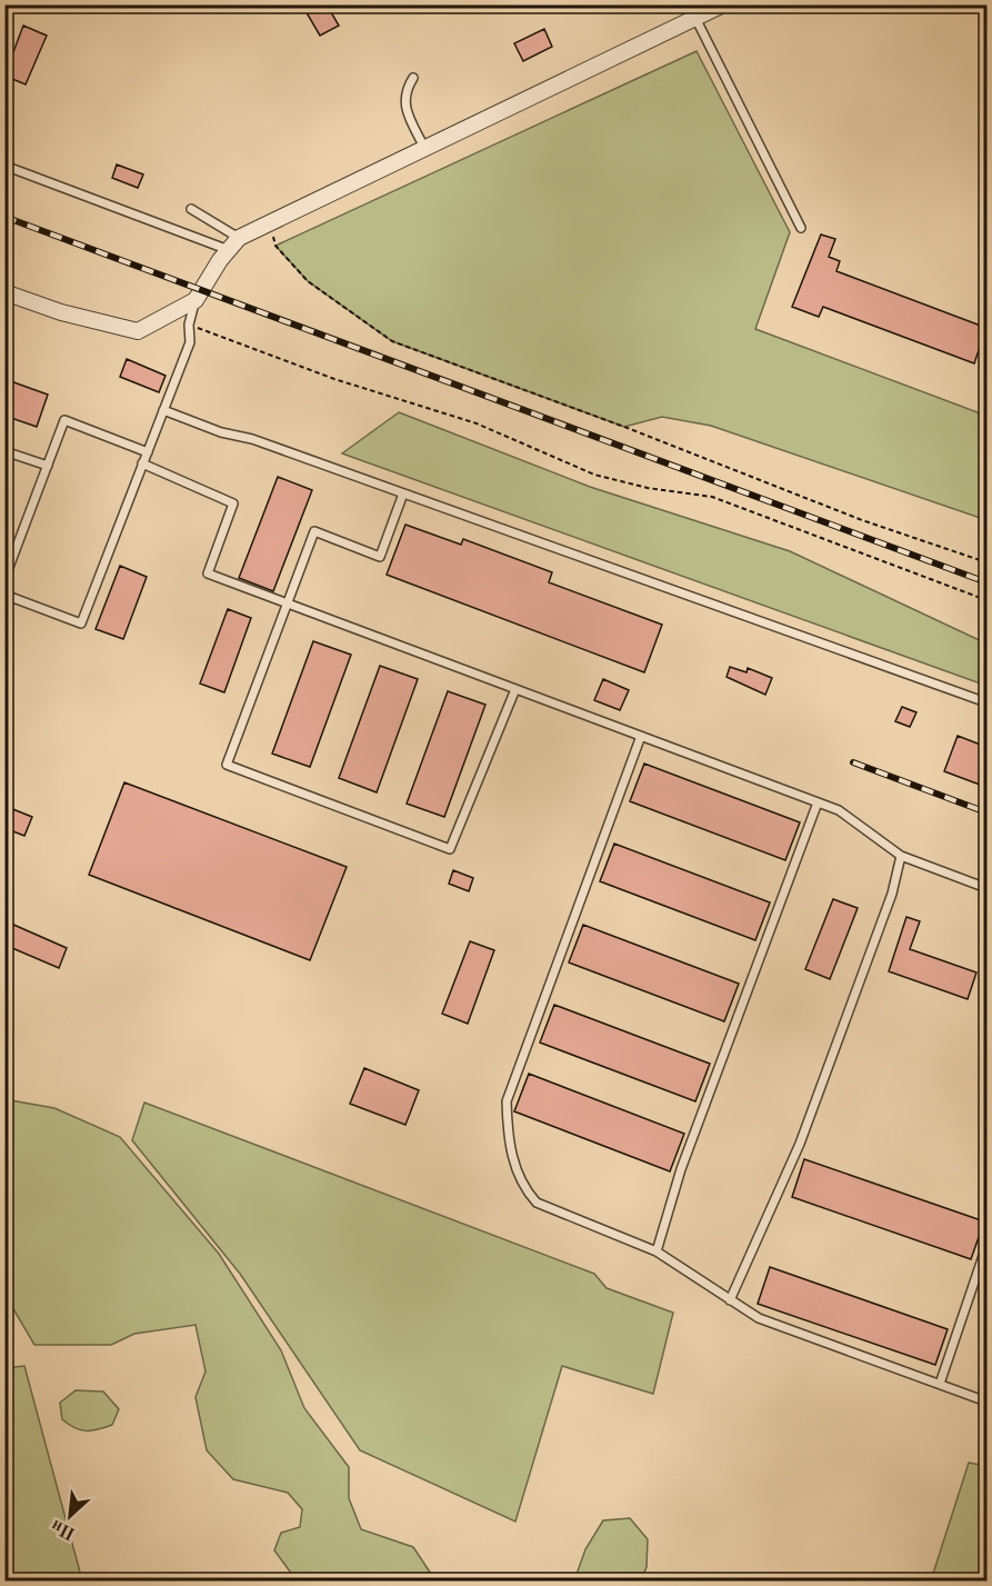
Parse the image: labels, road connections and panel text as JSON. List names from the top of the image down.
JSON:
{
  "north": "bottom left"
}
